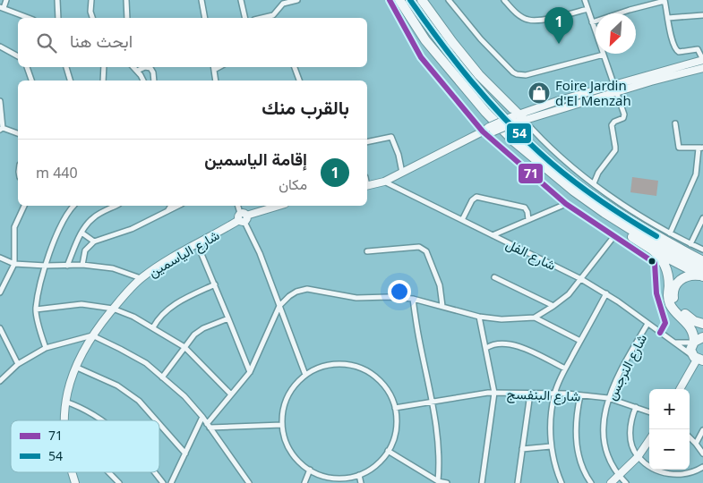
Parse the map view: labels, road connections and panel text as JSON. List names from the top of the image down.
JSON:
{
  "streets": {
    "street": [
      "شارع الياسمين",
      "شارع الفل",
      "شارع النرجس",
      "شارع البنفسج"
    ]
  },
  "crossings": [
    ["شارع الفل", "شارع النرجس"],
    ["شارع النرجس", "شارع البنفسج"]
  ],
  "places": {
    "shop": ["Foire Jardin d'El Menzah"]
  },
  "lines": ["transit line 71", "transit line 54"],
  "legend": ["71", "54"],
  "north": "bottom left",
  "page": {
    "pins": "1",
    "search": "ابحث هنا",
    "heading": "بالقرب منك",
    "list": [
      {
        "mark": "1",
        "name": "إقامة الياسمين",
        "note": "مكان",
        "value": "440 m"
      }
    ],
    "map_buttons": ["+", "−"]
  }
}
